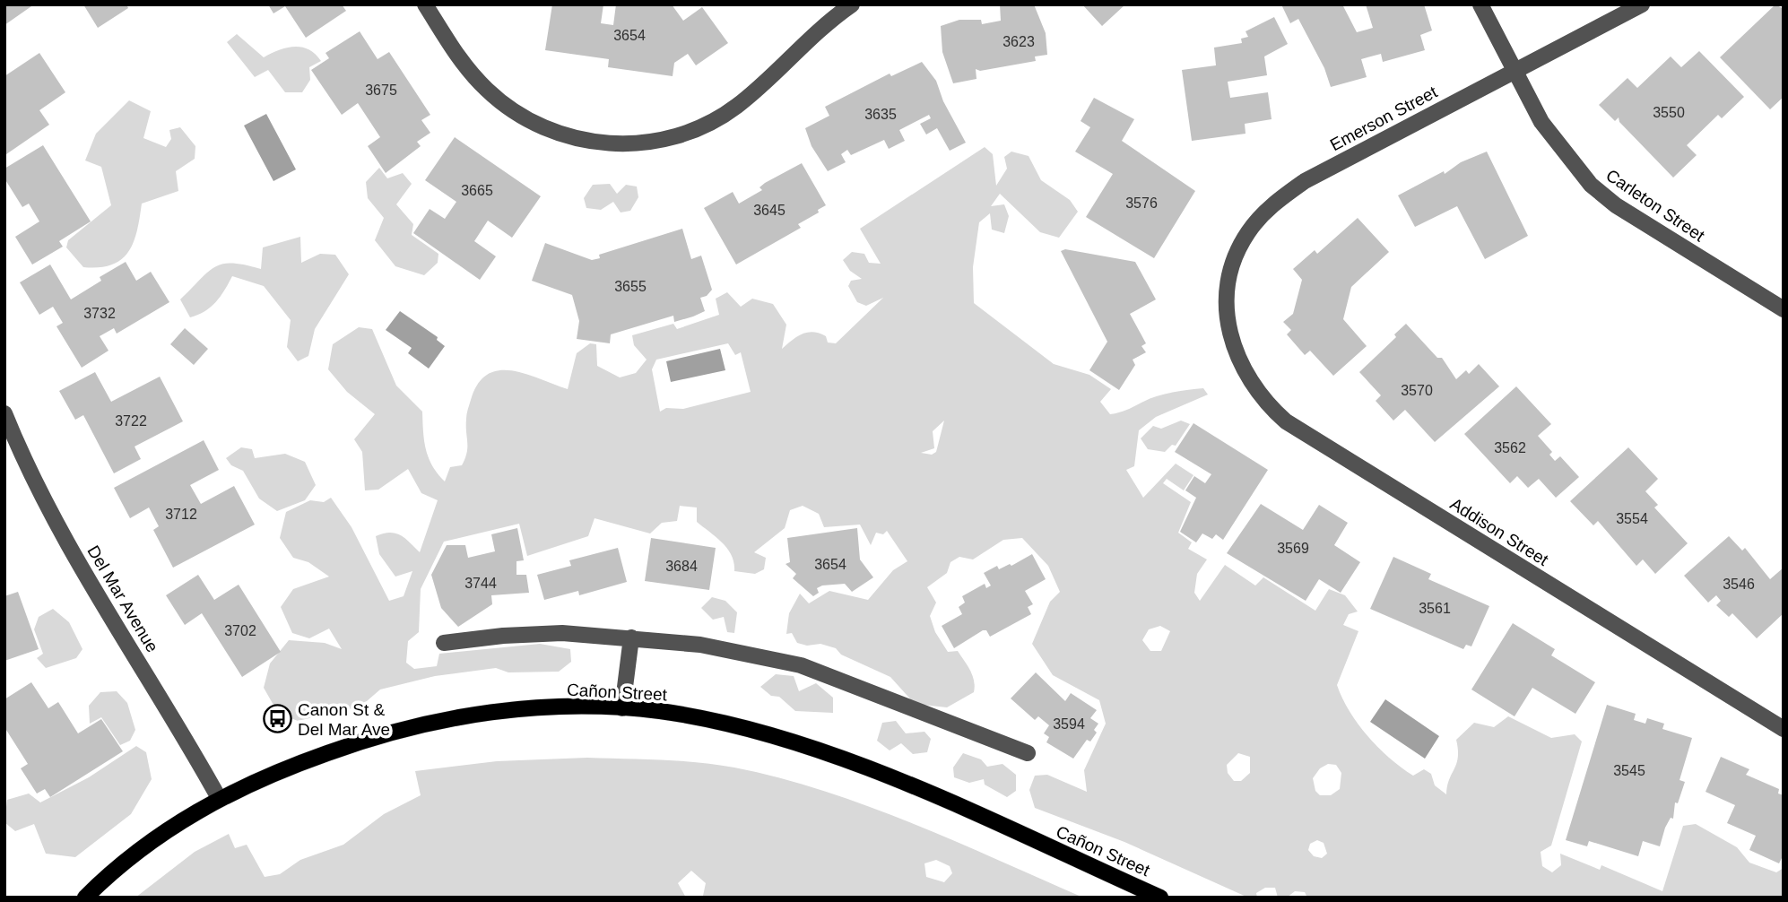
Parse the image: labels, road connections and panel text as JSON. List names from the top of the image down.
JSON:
{
  "streets": {
    "main road": ["Cañon Street"],
    "street": [
      "Emerson Street",
      "Carleton Street",
      "Addison Street",
      "Del Mar Avenue"
    ]
  },
  "crossings": [
    ["Emerson Street", "Carleton Street"],
    ["Emerson Street", "Addison Street"],
    ["Del Mar Avenue", "Cañon Street"]
  ],
  "places": {
    "bus stop": ["Canon St & Del Mar Ave"]
  },
  "house_numbers": [
    "3654",
    "3623",
    "3675",
    "3550",
    "3635",
    "3665",
    "3576",
    "3645",
    "3655",
    "3732",
    "3570",
    "3722",
    "3562",
    "3712",
    "3554",
    "3569",
    "3654",
    "3684",
    "3744",
    "3546",
    "3561",
    "3702",
    "3594",
    "3545"
  ]
}
